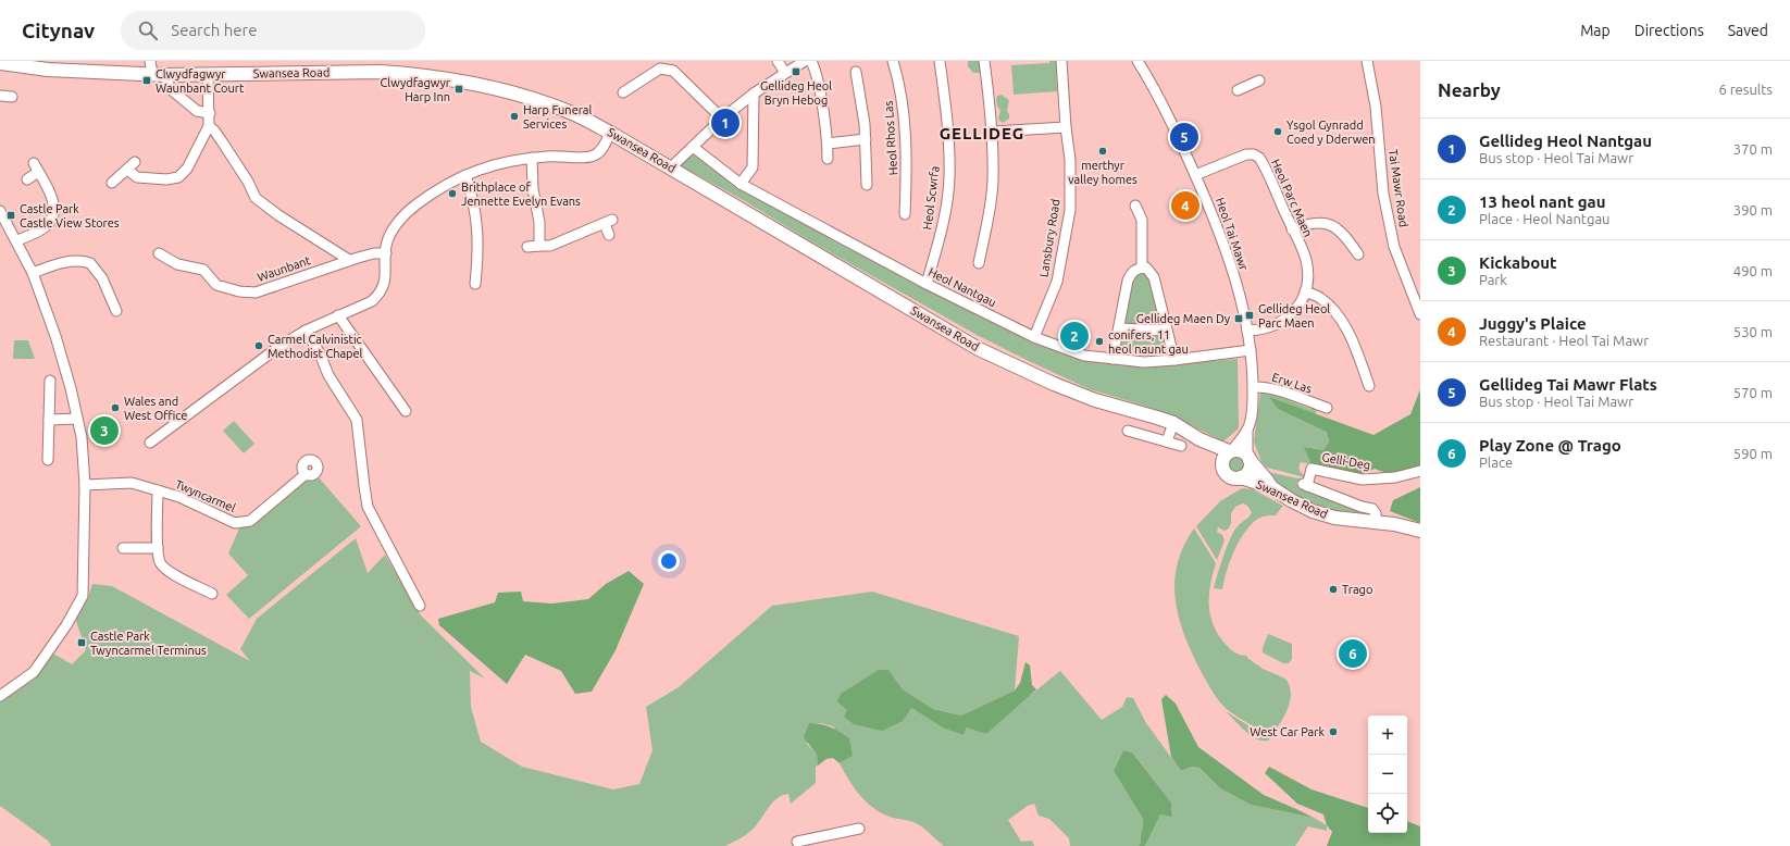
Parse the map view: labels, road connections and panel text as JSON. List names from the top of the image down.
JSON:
{
  "streets": {
    "street": [
      "Swansea Road",
      "Heol Rhos Las",
      "Tai Mawr Road",
      "Heol Scwrfa",
      "Heol Parc Maen",
      "Heol Tai Mawr",
      "Lansbury Road",
      "Waunbant",
      "Heol Nantgau",
      "Erw Las",
      "Gelli-Deg",
      "Twyncarmel"
    ]
  },
  "crossings": [
    ["Swansea Road", "Heol Tai Mawr"],
    ["Swansea Road", "Gelli-Deg"],
    ["Heol Scwrfa", "Heol Nantgau"],
    ["Heol Parc Maen", "Heol Tai Mawr"],
    ["Heol Tai Mawr", "Heol Nantgau"],
    ["Heol Tai Mawr", "Erw Las"],
    ["Lansbury Road", "Heol Nantgau"]
  ],
  "districts": ["GELLIDEG"],
  "places": {
    "transit": [
      "Gellideg Heol Bryn Hebog",
      "Clwydfagwyr Waunbant Court",
      "Clwydfagwyr Harp Inn",
      "Castle Park Castle View Stores",
      "Gellideg Heol Parc Maen",
      "Gellideg Maen Dy",
      "Castle Park Twyncarmel Terminus"
    ],
    "other": [
      "Harp Funeral Services",
      "Ysgol Gynradd Coed y Dderwen",
      "merthyr valley homes",
      "Brithplace of Jennette Evelyn Evans",
      "conifers, 11 heol naunt gau",
      "Carmel Calvinistic Methodist Chapel",
      "Wales and West Office",
      "Trago",
      "West Car Park"
    ]
  },
  "page": {
    "header": "Citynav",
    "search": "Search here",
    "nav": ["Map", "Directions", "Saved"],
    "heading": ["Nearby", "6 results"],
    "pins": [
      "1",
      "5",
      "4",
      "2",
      "3",
      "6"
    ],
    "list": [
      {
        "mark": "1",
        "name": "Gellideg Heol Nantgau",
        "note": "Bus stop · Heol Tai Mawr",
        "value": "370 m"
      },
      {
        "mark": "2",
        "name": "13 heol nant gau",
        "note": "Place · Heol Nantgau",
        "value": "390 m"
      },
      {
        "mark": "3",
        "name": "Kickabout",
        "note": "Park",
        "value": "490 m"
      },
      {
        "mark": "4",
        "name": "Juggy's Plaice",
        "note": "Restaurant · Heol Tai Mawr",
        "value": "530 m"
      },
      {
        "mark": "5",
        "name": "Gellideg Tai Mawr Flats",
        "note": "Bus stop · Heol Tai Mawr",
        "value": "570 m"
      },
      {
        "mark": "6",
        "name": "Play Zone @ Trago",
        "note": "Place",
        "value": "590 m"
      }
    ],
    "map_buttons": ["+", "−"]
  }
}
